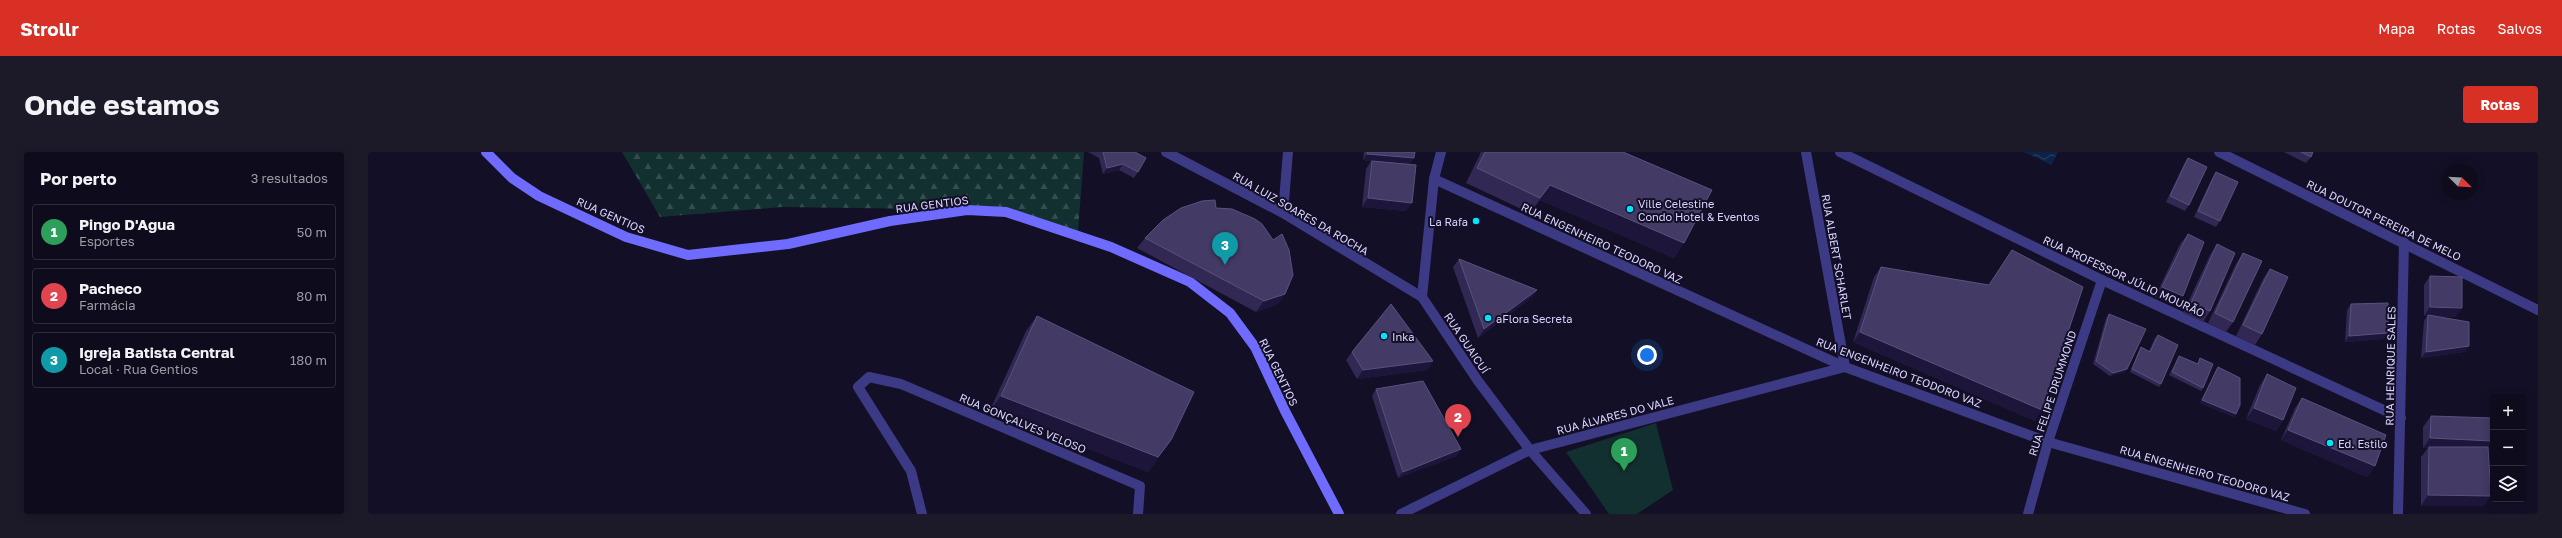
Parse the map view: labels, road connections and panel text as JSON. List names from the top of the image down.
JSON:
{
  "streets": {
    "street": [
      "RUA GENTIOS",
      "RUA LUIZ SOARES DA ROCHA",
      "RUA DOUTOR PEREIRA DE MELO",
      "RUA ENGENHEIRO TEODORO VAZ",
      "RUA ALBERT SCHARLET",
      "RUA PROFESSOR JÚLIO MOURÃO",
      "RUA GUAICUÍ",
      "RUA HENRIQUE SALES",
      "RUA FELIPE DRUMMOND",
      "RUA ÁLVARES DO VALE",
      "RUA GONÇALVES VELOSO"
    ]
  },
  "crossings": [
    ["RUA LUIZ SOARES DA ROCHA", "RUA GUAICUÍ"],
    ["RUA DOUTOR PEREIRA DE MELO", "RUA HENRIQUE SALES"],
    ["RUA ENGENHEIRO TEODORO VAZ", "RUA ALBERT SCHARLET"],
    ["RUA ENGENHEIRO TEODORO VAZ", "RUA FELIPE DRUMMOND"],
    ["RUA ENGENHEIRO TEODORO VAZ", "RUA ÁLVARES DO VALE"],
    ["RUA ALBERT SCHARLET", "RUA ÁLVARES DO VALE"],
    ["RUA PROFESSOR JÚLIO MOURÃO", "RUA HENRIQUE SALES"],
    ["RUA PROFESSOR JÚLIO MOURÃO", "RUA FELIPE DRUMMOND"],
    ["RUA GUAICUÍ", "RUA ÁLVARES DO VALE"]
  ],
  "places": [
    "Ville Celestine Condo Hotel & Eventos",
    "La Rafa",
    "aFlora Secreta",
    "Inka",
    "Ed. Estilo"
  ],
  "north": "bottom right",
  "page": {
    "header": "Strollr",
    "nav": ["Mapa", "Rotas", "Salvos"],
    "buttons": "Rotas",
    "title": "Onde estamos",
    "heading": ["Por perto", "3 resultados"],
    "list": [
      {
        "mark": "1",
        "name": "Pingo D'Agua",
        "note": "Esportes",
        "value": "50 m"
      },
      {
        "mark": "2",
        "name": "Pacheco",
        "note": "Farmácia",
        "value": "80 m"
      },
      {
        "mark": "3",
        "name": "Igreja Batista Central",
        "note": "Local · Rua Gentios",
        "value": "180 m"
      }
    ],
    "pins": ["3", "2", "1"],
    "map_buttons": ["+", "−"]
  }
}
